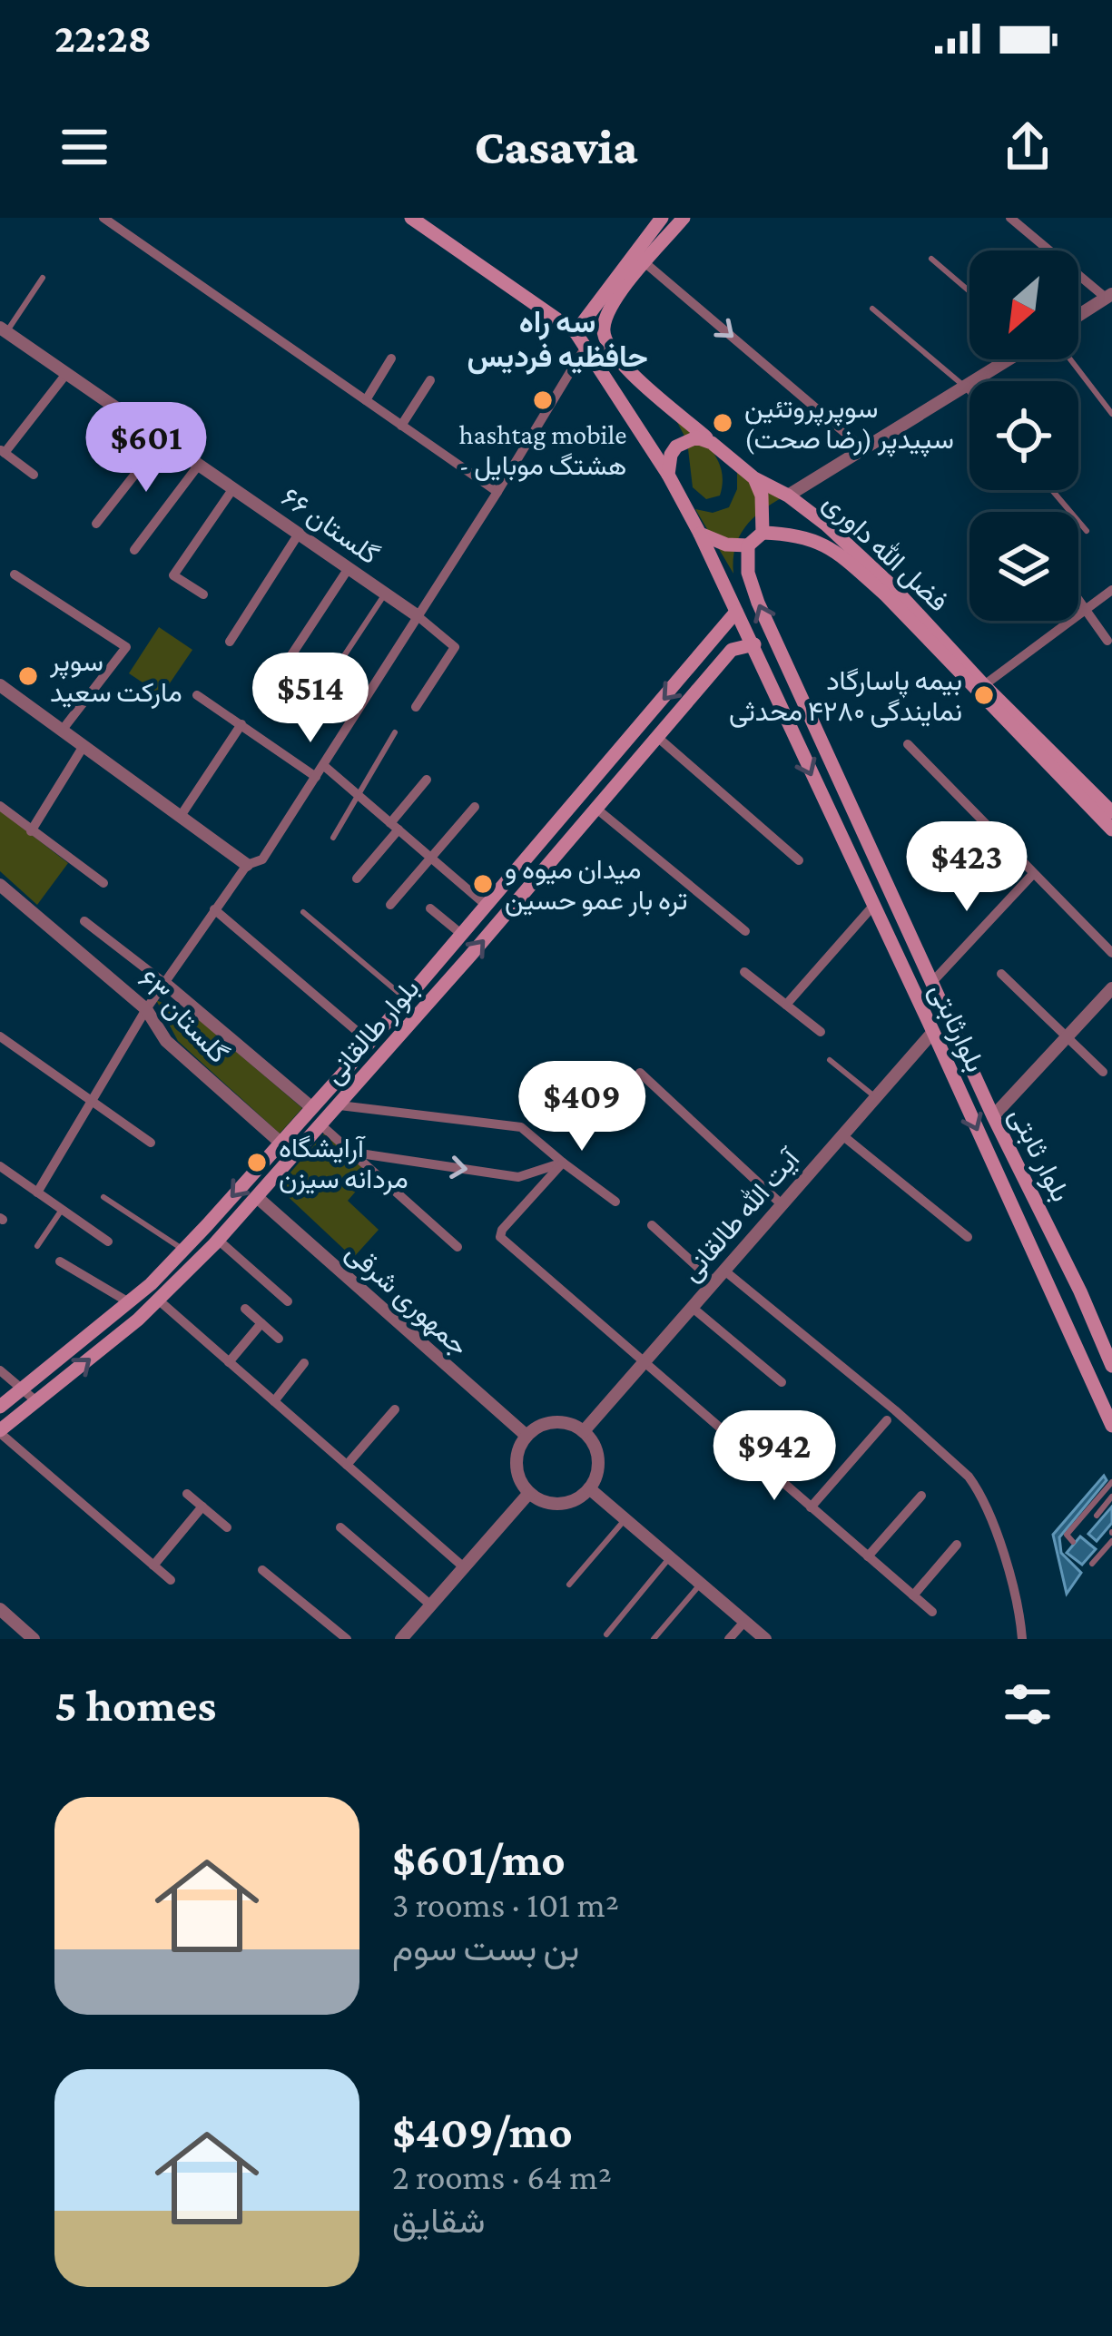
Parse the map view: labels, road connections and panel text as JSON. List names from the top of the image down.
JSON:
{
  "streets": {
    "main road": [
      "فضل الله داوری",
      "بلوارثابتی",
      "بلوار طالقانی",
      "بلوار ثابتی"
    ],
    "street": [
      "گلستان ۶۶",
      "گلستان ۶۳",
      "آیت الله طالقانی",
      "جمهوری شرقی"
    ]
  },
  "crossings": [
    ["فضل الله داوری", "بلوارثابتی"],
    ["فضل الله داوری", "بلوار ثابتی"],
    ["گلستان ۶۳", "بلوار طالقانی"],
    ["بلوارثابتی", "بلوار طالقانی"],
    ["بلوارثابتی", "بلوار ثابتی"],
    ["بلوارثابتی", "آیت الله طالقانی"],
    ["بلوار طالقانی", "جمهوری شرقی"],
    ["آیت الله طالقانی", "جمهوری شرقی"]
  ],
  "one_way": ["بلوارثابتی", "بلوار ثابتی"],
  "districts": ["سه راه حافظیه فردیس"],
  "places": [
    "hashtag mobile - هشتگ موبایل",
    "سوپرپروتئین سپیدپر (رضا صحت)",
    "سوپر مارکت سعید",
    "بیمه پاسارگاد نمایندگی ۴۲۸۰ محدثی",
    "میدان میوه و تره بار عمو حسین",
    "آرایشگاه مردانه سیزن"
  ],
  "north": "bottom left",
  "page": {
    "status": "22:28",
    "header": "Casavia",
    "price": [
      "$601",
      "$514",
      "$423",
      "$409",
      "$942"
    ],
    "heading": "5 homes",
    "list": [
      {
        "name": "$601/mo",
        "note": "3 rooms · 101 m² · بن بست سوم"
      },
      {
        "name": "$409/mo",
        "note": "2 rooms · 64 m² · شقایق"
      }
    ]
  }
}
